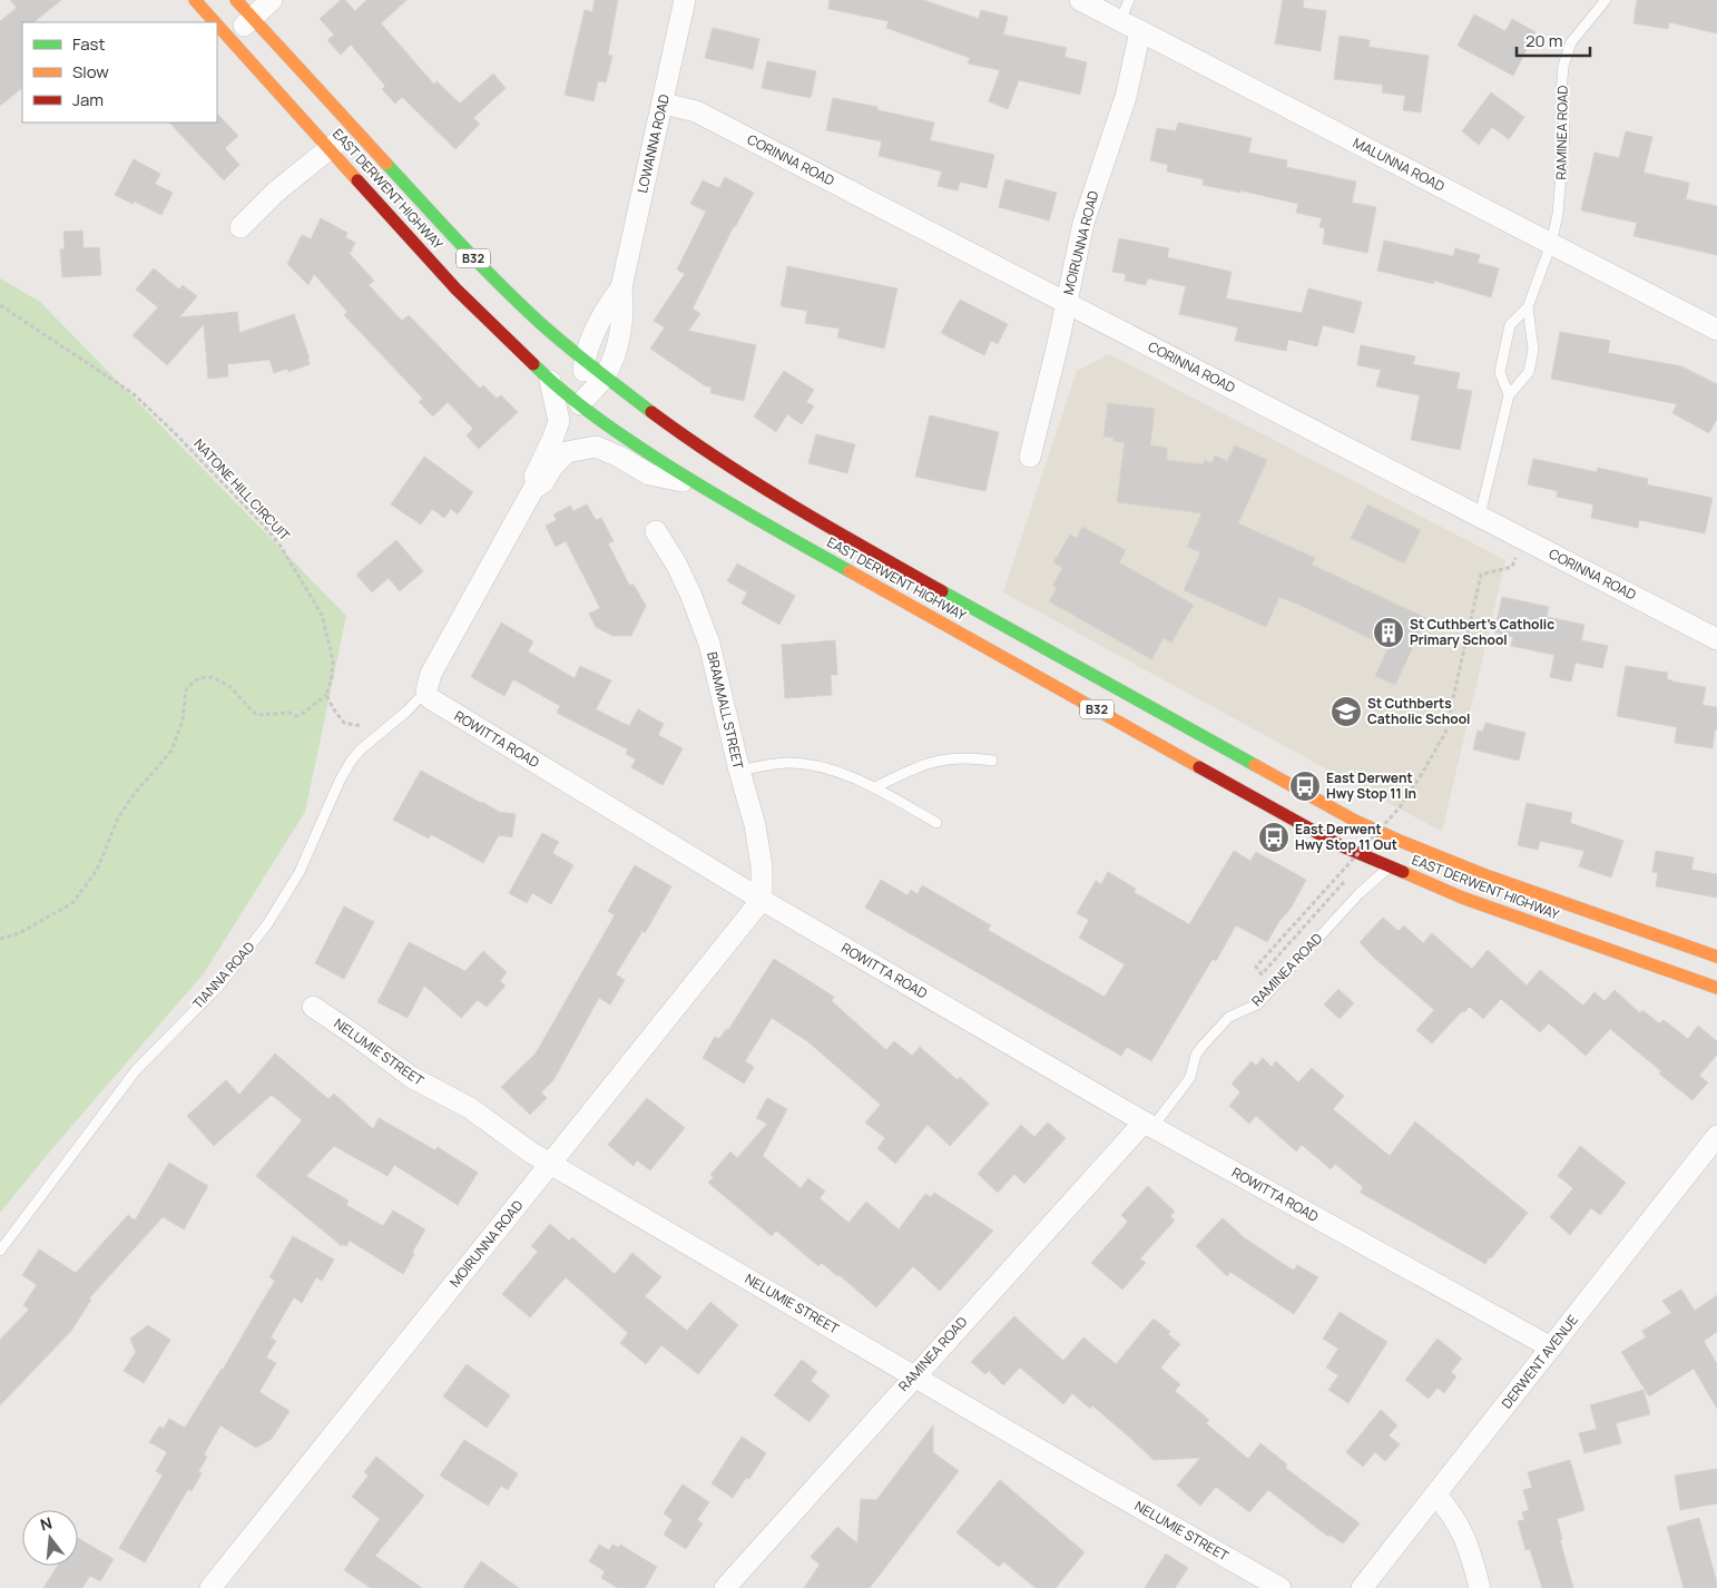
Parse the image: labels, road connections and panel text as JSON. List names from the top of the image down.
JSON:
{
  "streets": {
    "main road": ["EAST DERWENT HIGHWAY", "B32"],
    "street": [
      "RAMINEA ROAD",
      "LOWANNA ROAD",
      "CORINNA ROAD",
      "MALUNNA ROAD",
      "MOIRUNNA ROAD",
      "BRAMMALL STREET",
      "ROWITTA ROAD",
      "NELUMIE STREET",
      "DERWENT AVENUE"
    ],
    "lane": ["TIANNA ROAD"],
    "path": ["NATONE HILL CIRCUIT"]
  },
  "crossings": [
    ["RAMINEA ROAD", "CORINNA ROAD"],
    ["RAMINEA ROAD", "MALUNNA ROAD"],
    ["RAMINEA ROAD", "EAST DERWENT HIGHWAY"],
    ["RAMINEA ROAD", "ROWITTA ROAD"],
    ["RAMINEA ROAD", "NELUMIE STREET"],
    ["LOWANNA ROAD", "CORINNA ROAD"],
    ["LOWANNA ROAD", "EAST DERWENT HIGHWAY"],
    ["CORINNA ROAD", "MOIRUNNA ROAD"],
    ["MALUNNA ROAD", "MOIRUNNA ROAD"],
    ["MOIRUNNA ROAD", "BRAMMALL STREET"],
    ["MOIRUNNA ROAD", "ROWITTA ROAD"],
    ["MOIRUNNA ROAD", "NELUMIE STREET"],
    ["BRAMMALL STREET", "ROWITTA ROAD"],
    ["ROWITTA ROAD", "TIANNA ROAD"],
    ["ROWITTA ROAD", "DERWENT AVENUE"]
  ],
  "places": {
    "building": ["St Cuthbert's Catholic Primary School"],
    "school or university": ["St Cuthberts Catholic School"],
    "bus stop": ["East Derwent Hwy Stop 11 In", "East Derwent Hwy Stop 11 Out"]
  },
  "legend": ["Fast", "Slow", "Jam"],
  "scale_bar": "20 m",
  "north": "top"
}
